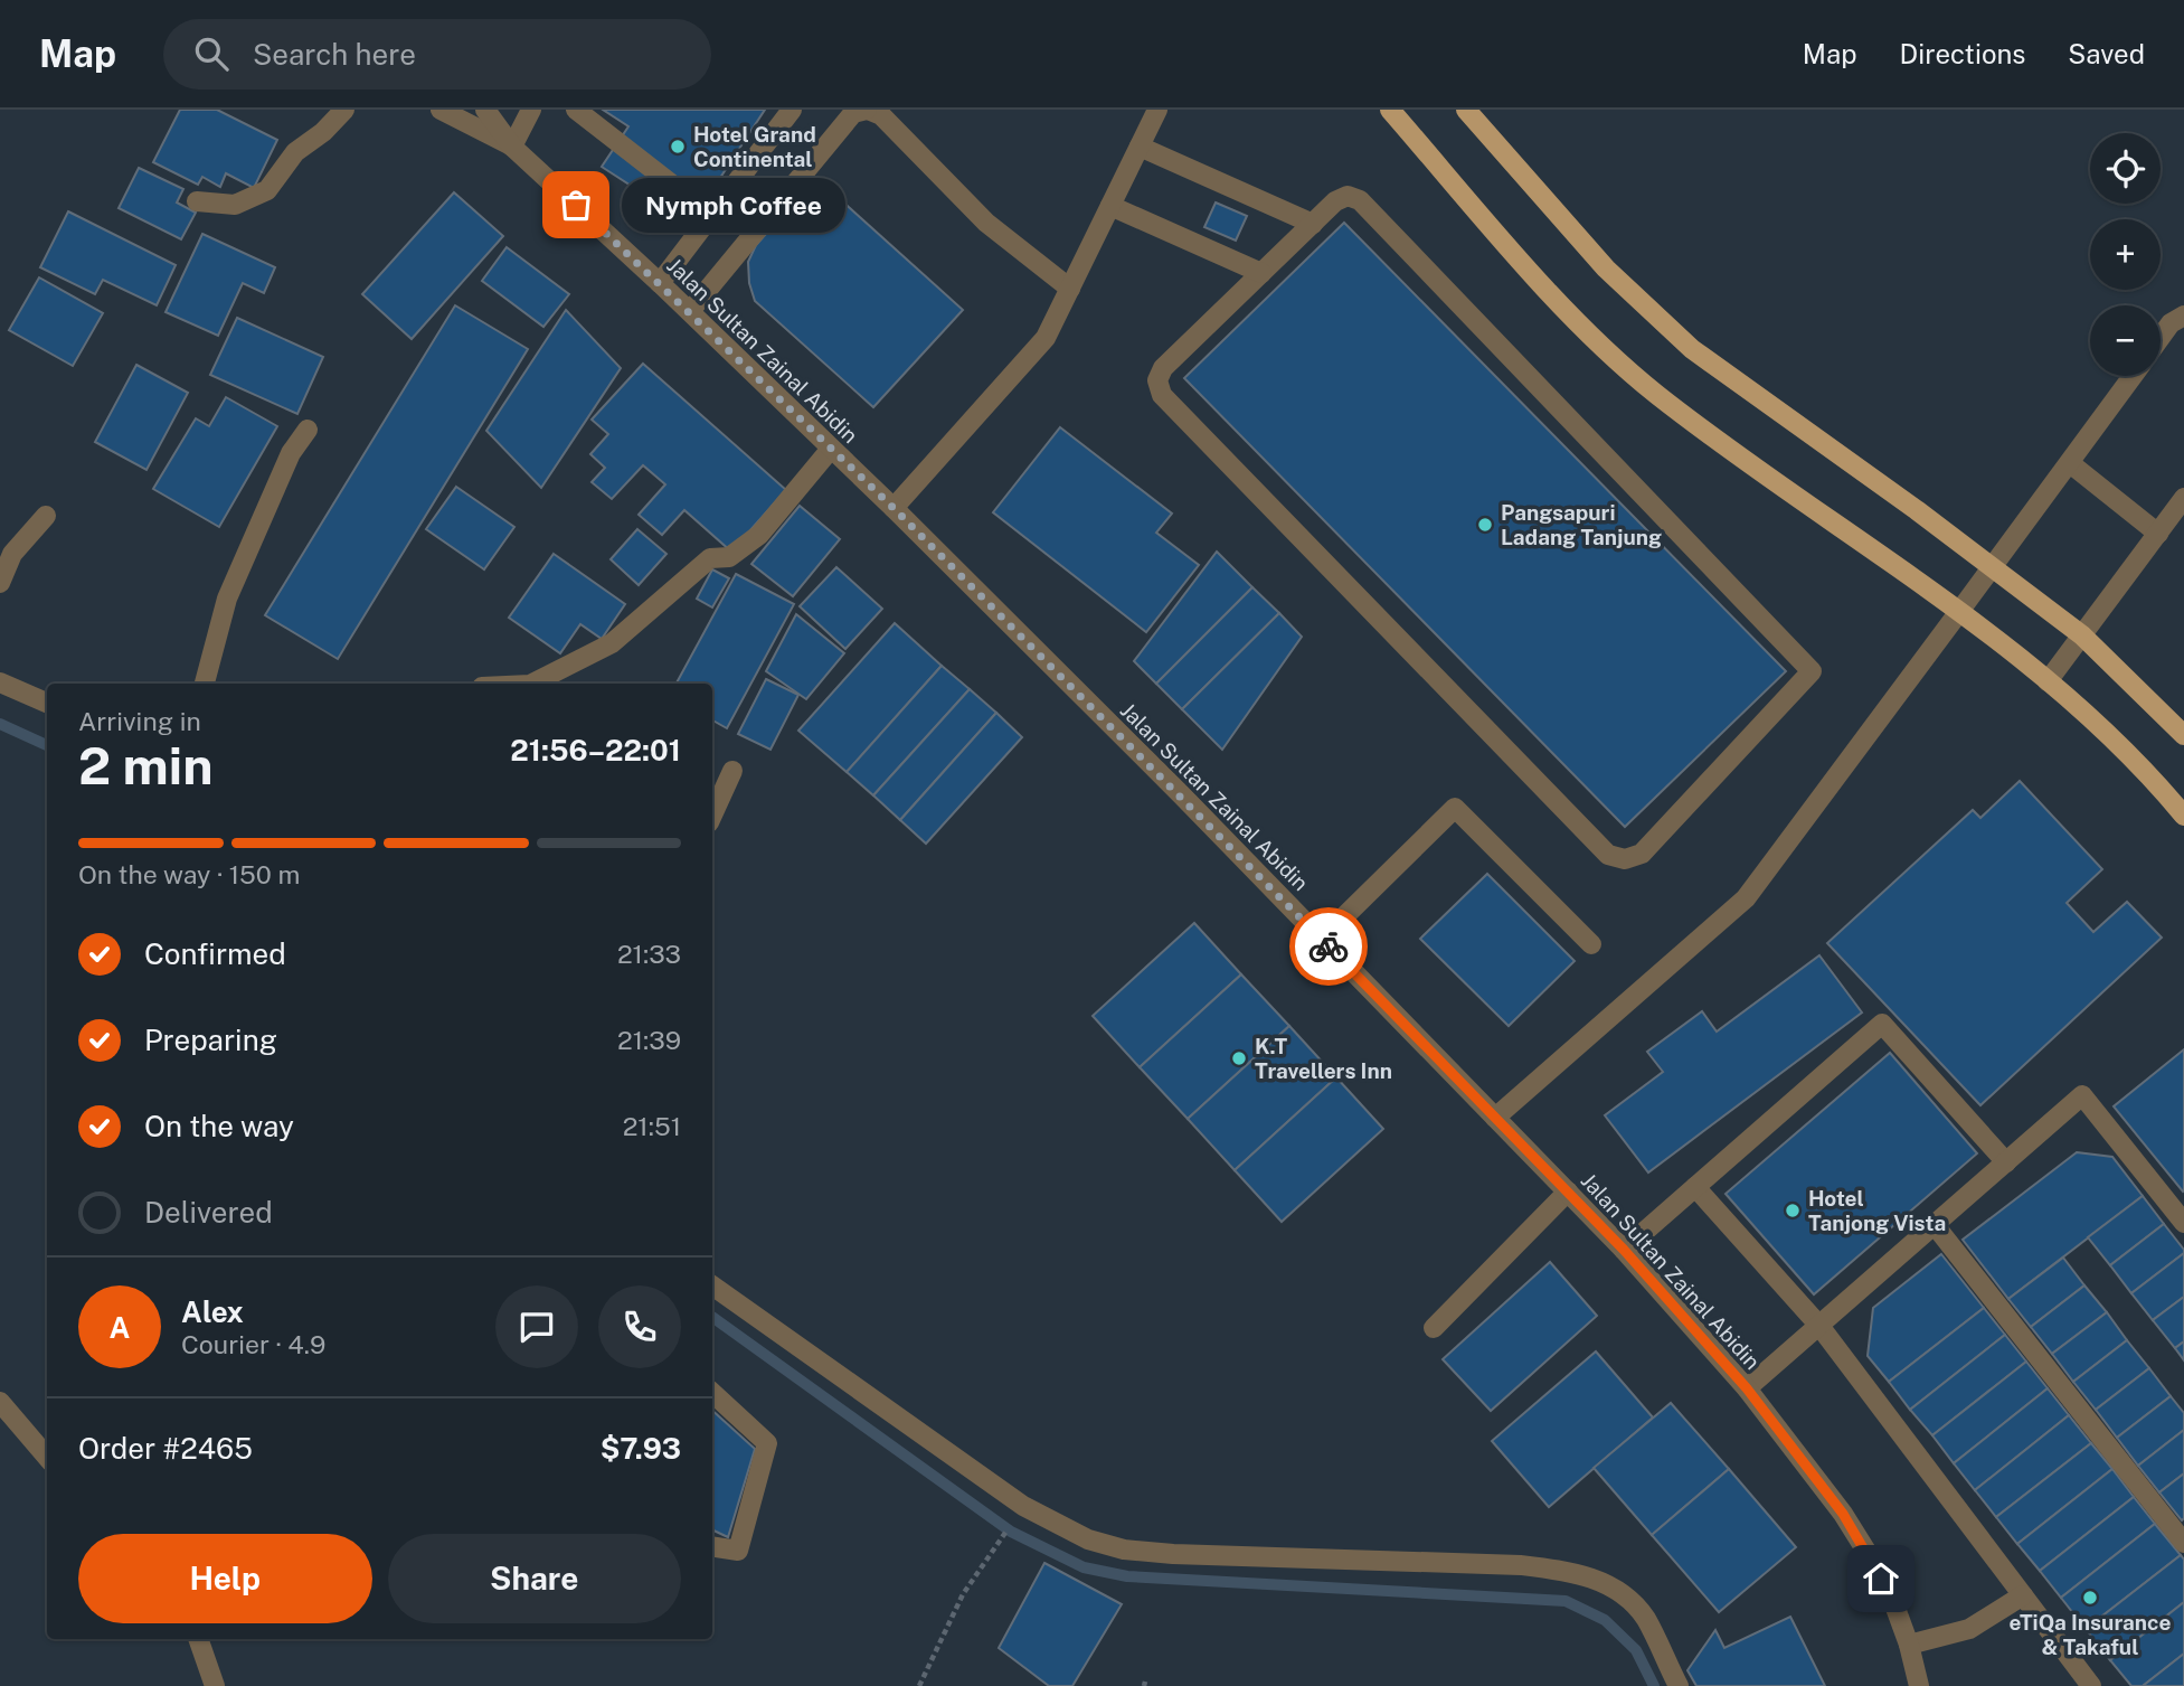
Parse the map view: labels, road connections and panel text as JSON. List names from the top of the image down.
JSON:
{
  "streets": {
    "street": ["Jalan Sultan Zainal Abidin"]
  },
  "places": [
    "Hotel Grand Continental",
    "Nymph Coffee",
    "Pangsapuri Ladang Tanjung",
    "K.T Travellers Inn",
    "Hotel Tanjong Vista",
    "eTiQa Insurance & Takaful"
  ],
  "page": {
    "header": "Map",
    "search": "Search here",
    "nav": ["Map", "Directions", "Saved"],
    "map_buttons": ["+", "−"],
    "bubble": "Nymph Coffee",
    "heading": ["2 min", "Arriving in", "21:56–22:01"],
    "panel": [
      "Alex",
      "Courier · 4.9",
      "Order #2465",
      "$7.93"
    ],
    "bar": "On the way · 150 m",
    "list": [
      ["Confirmed", "21:33"],
      ["Preparing", "21:39"],
      ["On the way", "21:51"],
      "Delivered"
    ],
    "round": "A",
    "buttons": ["Help", "Share"]
  }
}
